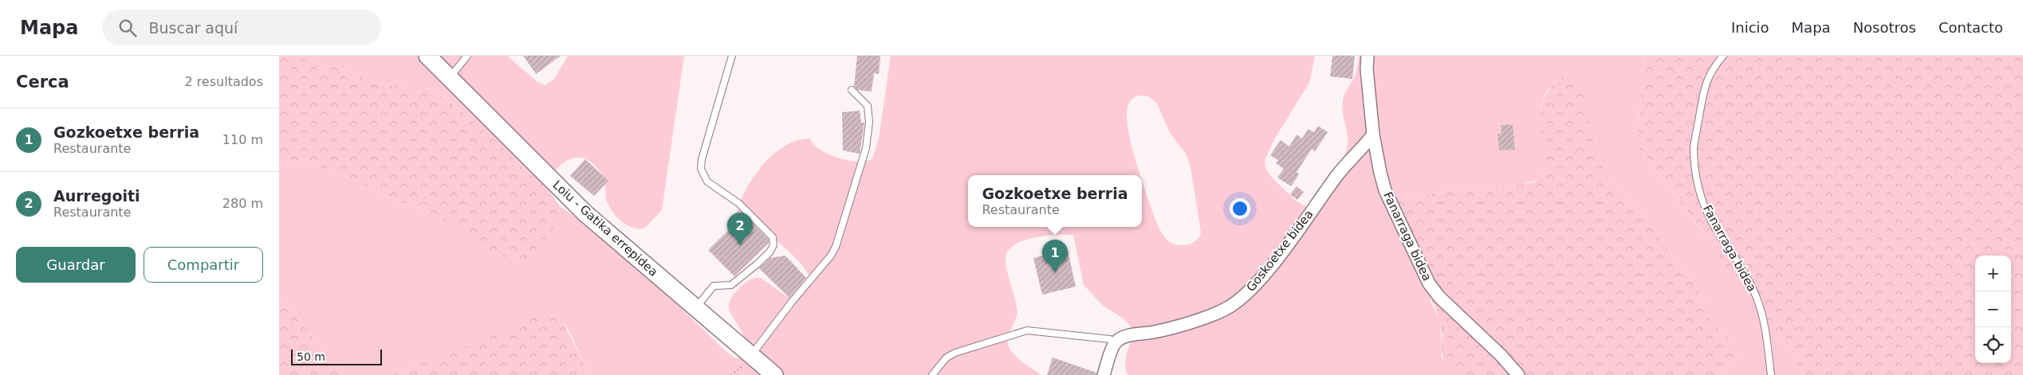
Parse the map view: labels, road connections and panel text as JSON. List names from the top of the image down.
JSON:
{
  "streets": {
    "street": ["Loiu - Gatika errepidea", "Fanarraga bidea", "Goskoetxe bidea"]
  },
  "crossings": [
    ["Fanarraga bidea", "Goskoetxe bidea"]
  ],
  "scale_bar": "50 m",
  "page": {
    "header": "Mapa",
    "search": "Buscar aquí",
    "nav": [
      "Inicio",
      "Mapa",
      "Nosotros",
      "Contacto"
    ],
    "heading": ["Cerca", "2 resultados"],
    "list": [
      {
        "mark": "1",
        "name": "Gozkoetxe berria",
        "note": "Restaurante",
        "value": "110 m"
      },
      {
        "mark": "2",
        "name": "Aurregoiti",
        "note": "Restaurante",
        "value": "280 m"
      }
    ],
    "popup": ["Gozkoetxe berria", "Restaurante"],
    "pins": ["2", "1"],
    "buttons": ["Guardar", "Compartir"],
    "map_buttons": ["+", "−"],
    "scale": "50 m"
  }
}
